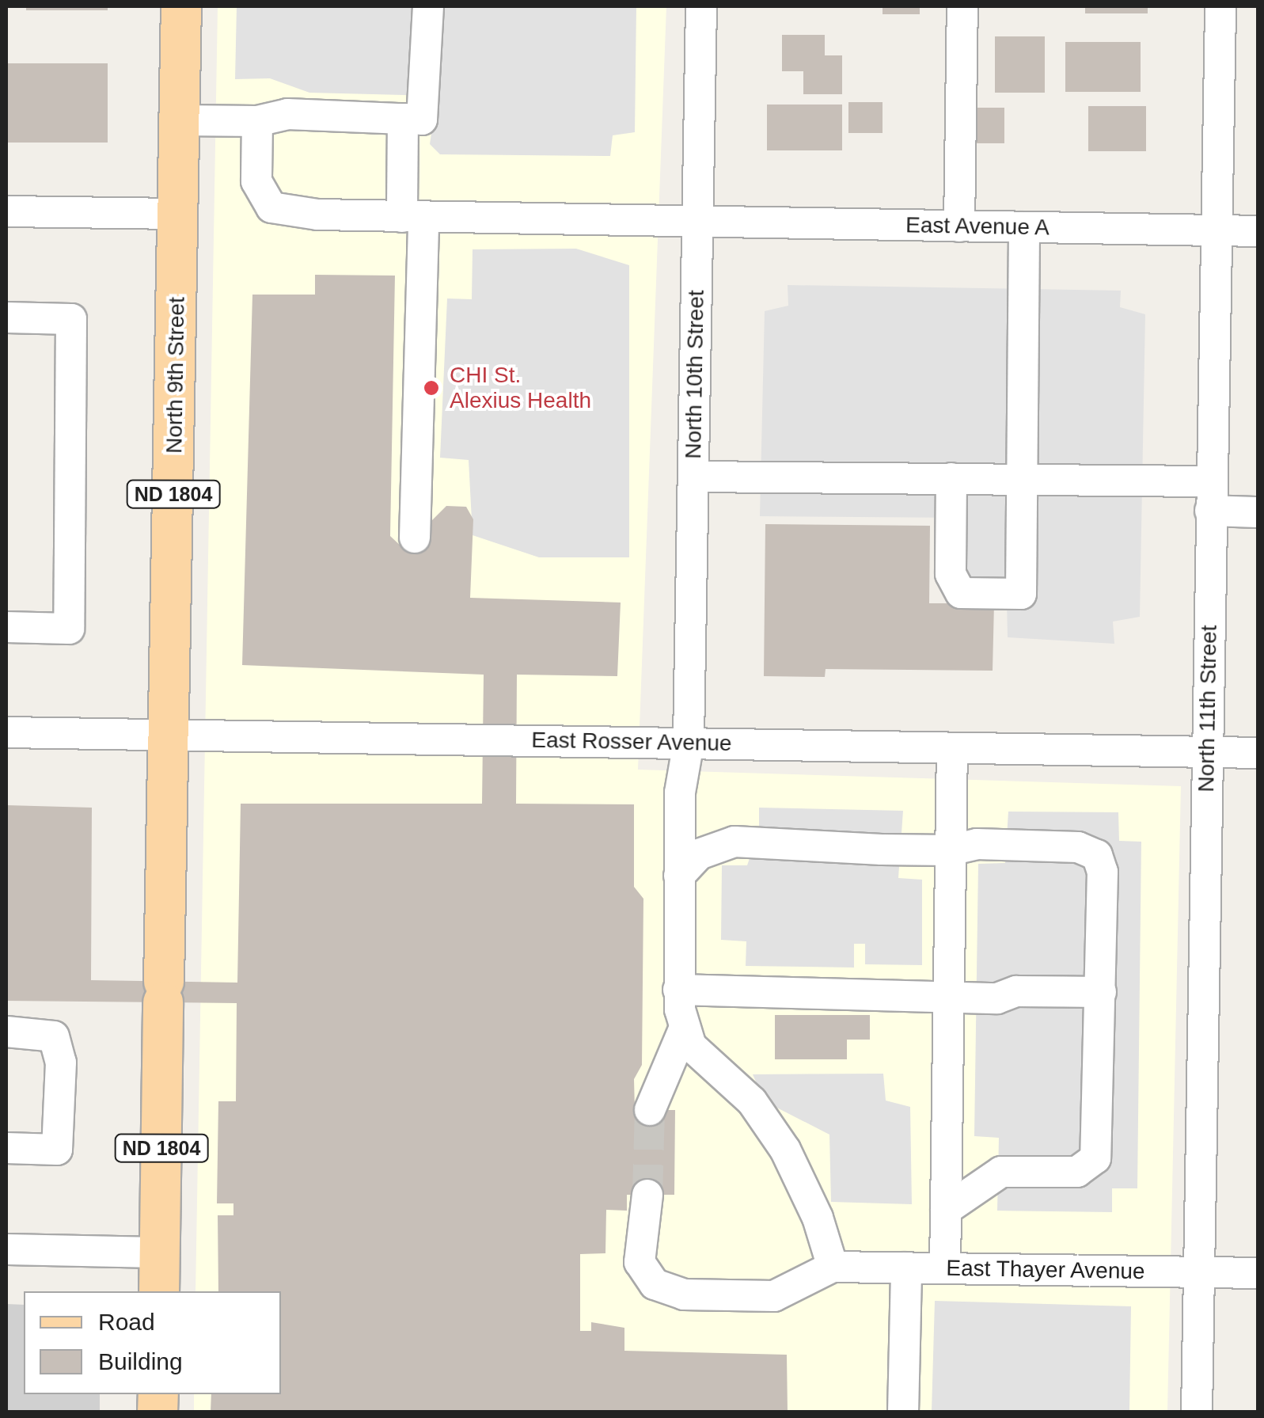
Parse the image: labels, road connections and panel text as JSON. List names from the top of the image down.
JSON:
{
  "streets": {
    "main road": ["North 9th Street", "ND 1804"],
    "street": [
      "East Avenue A",
      "North 10th Street",
      "North 11th Street",
      "East Rosser Avenue",
      "East Thayer Avenue"
    ]
  },
  "crossings": [
    ["East Avenue A", "North 10th Street"],
    ["East Avenue A", "North 11th Street"],
    ["North 10th Street", "East Rosser Avenue"],
    ["North 9th Street", "East Rosser Avenue"],
    ["North 11th Street", "East Rosser Avenue"],
    ["North 11th Street", "East Thayer Avenue"]
  ],
  "places": ["CHI St. Alexius Health"],
  "legend": ["Road", "Building"]
}
